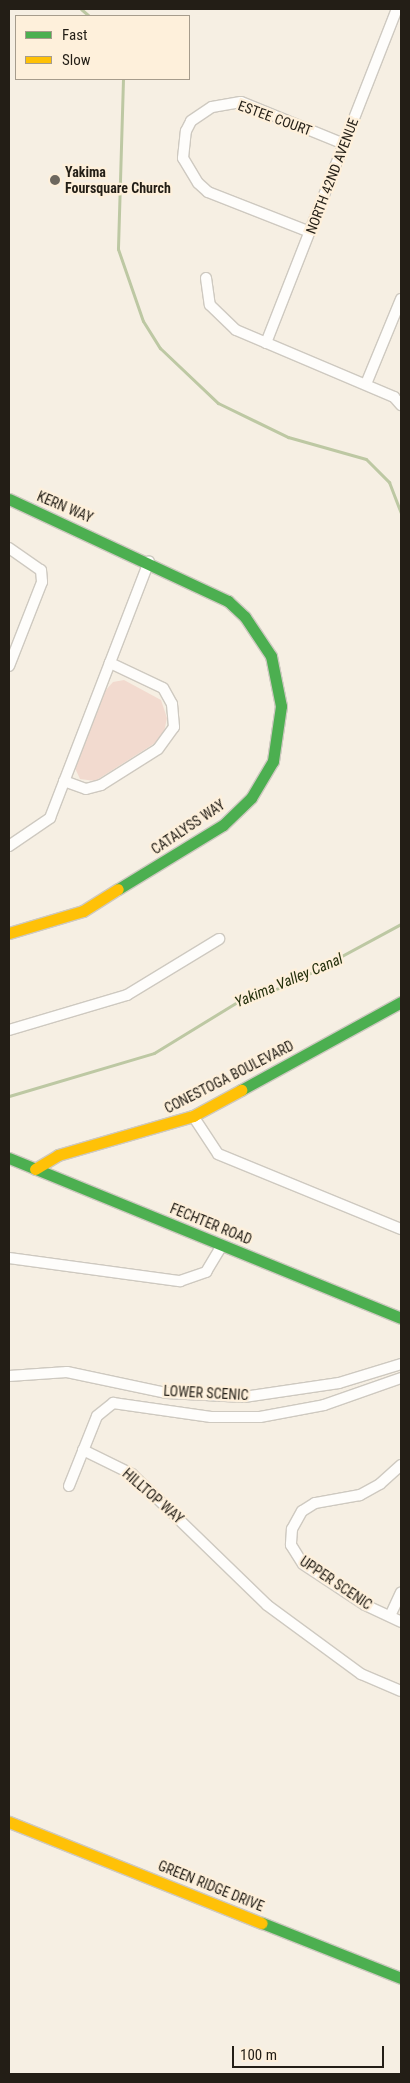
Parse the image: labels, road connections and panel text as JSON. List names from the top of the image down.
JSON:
{
  "streets": {
    "street": [
      "ESTEE COURT",
      "NORTH 42ND AVENUE",
      "KERN WAY",
      "CATALYSS WAY",
      "CONESTOGA BOULEVARD",
      "FECHTER ROAD",
      "LOWER SCENIC",
      "HILLTOP WAY",
      "UPPER SCENIC",
      "GREEN RIDGE DRIVE"
    ]
  },
  "crossings": [
    ["ESTEE COURT", "NORTH 42ND AVENUE"],
    ["KERN WAY", "CATALYSS WAY"],
    ["CONESTOGA BOULEVARD", "FECHTER ROAD"]
  ],
  "water": ["Yakima Valley Canal"],
  "places": ["Yakima Foursquare Church"],
  "legend": ["Fast", "Slow"],
  "scale_bar": "100 m"
}
